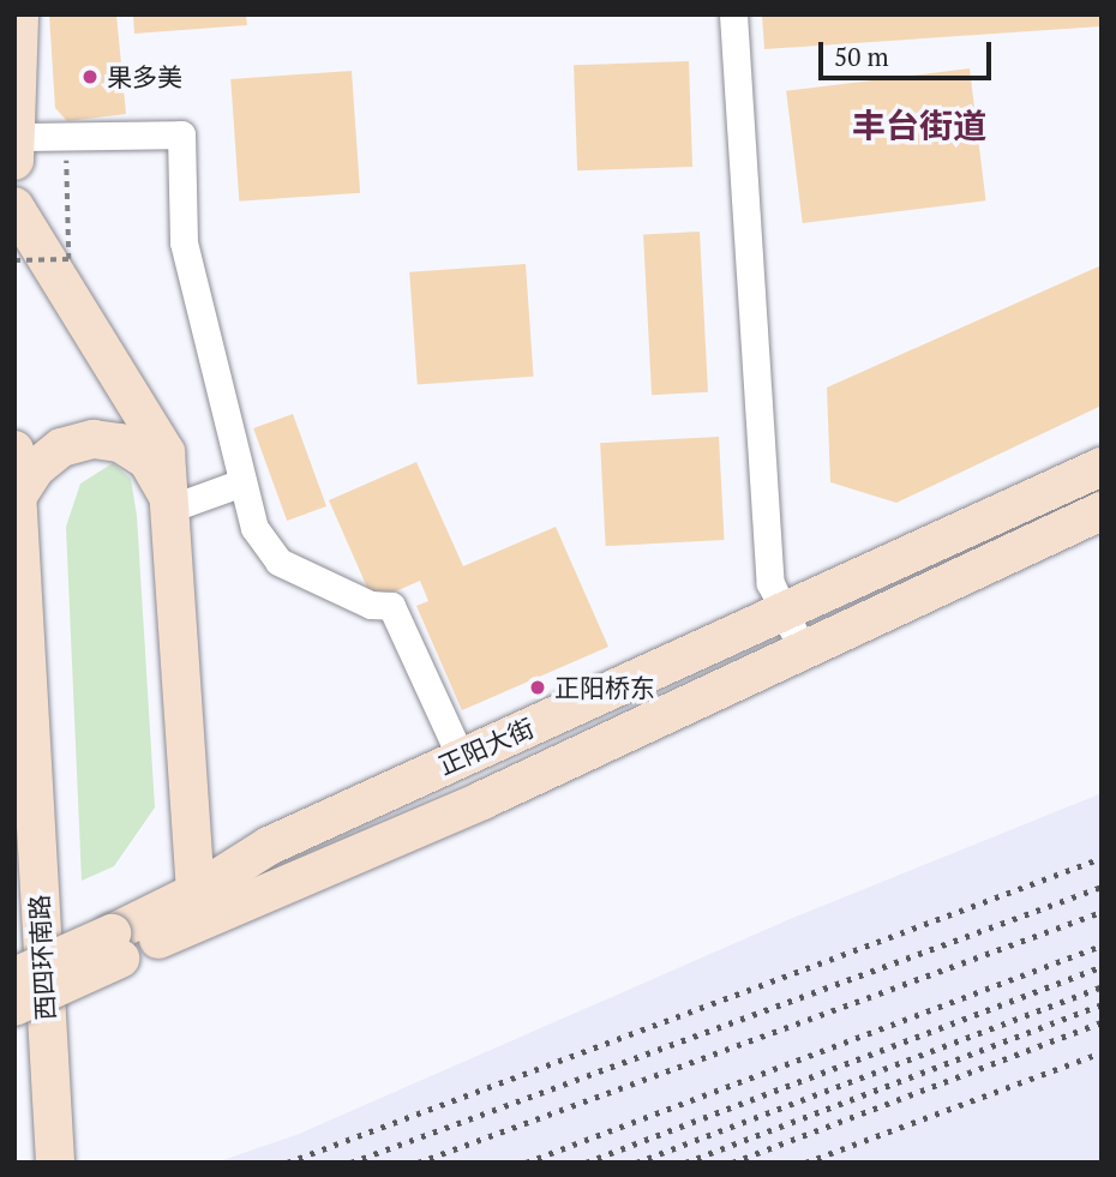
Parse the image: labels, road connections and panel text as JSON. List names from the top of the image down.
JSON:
{
  "streets": {
    "main road": ["正阳大街", "西四环南路"]
  },
  "districts": ["丰台街道"],
  "places": ["果多美", "正阳桥东"],
  "scale_bar": "50 m"
}
